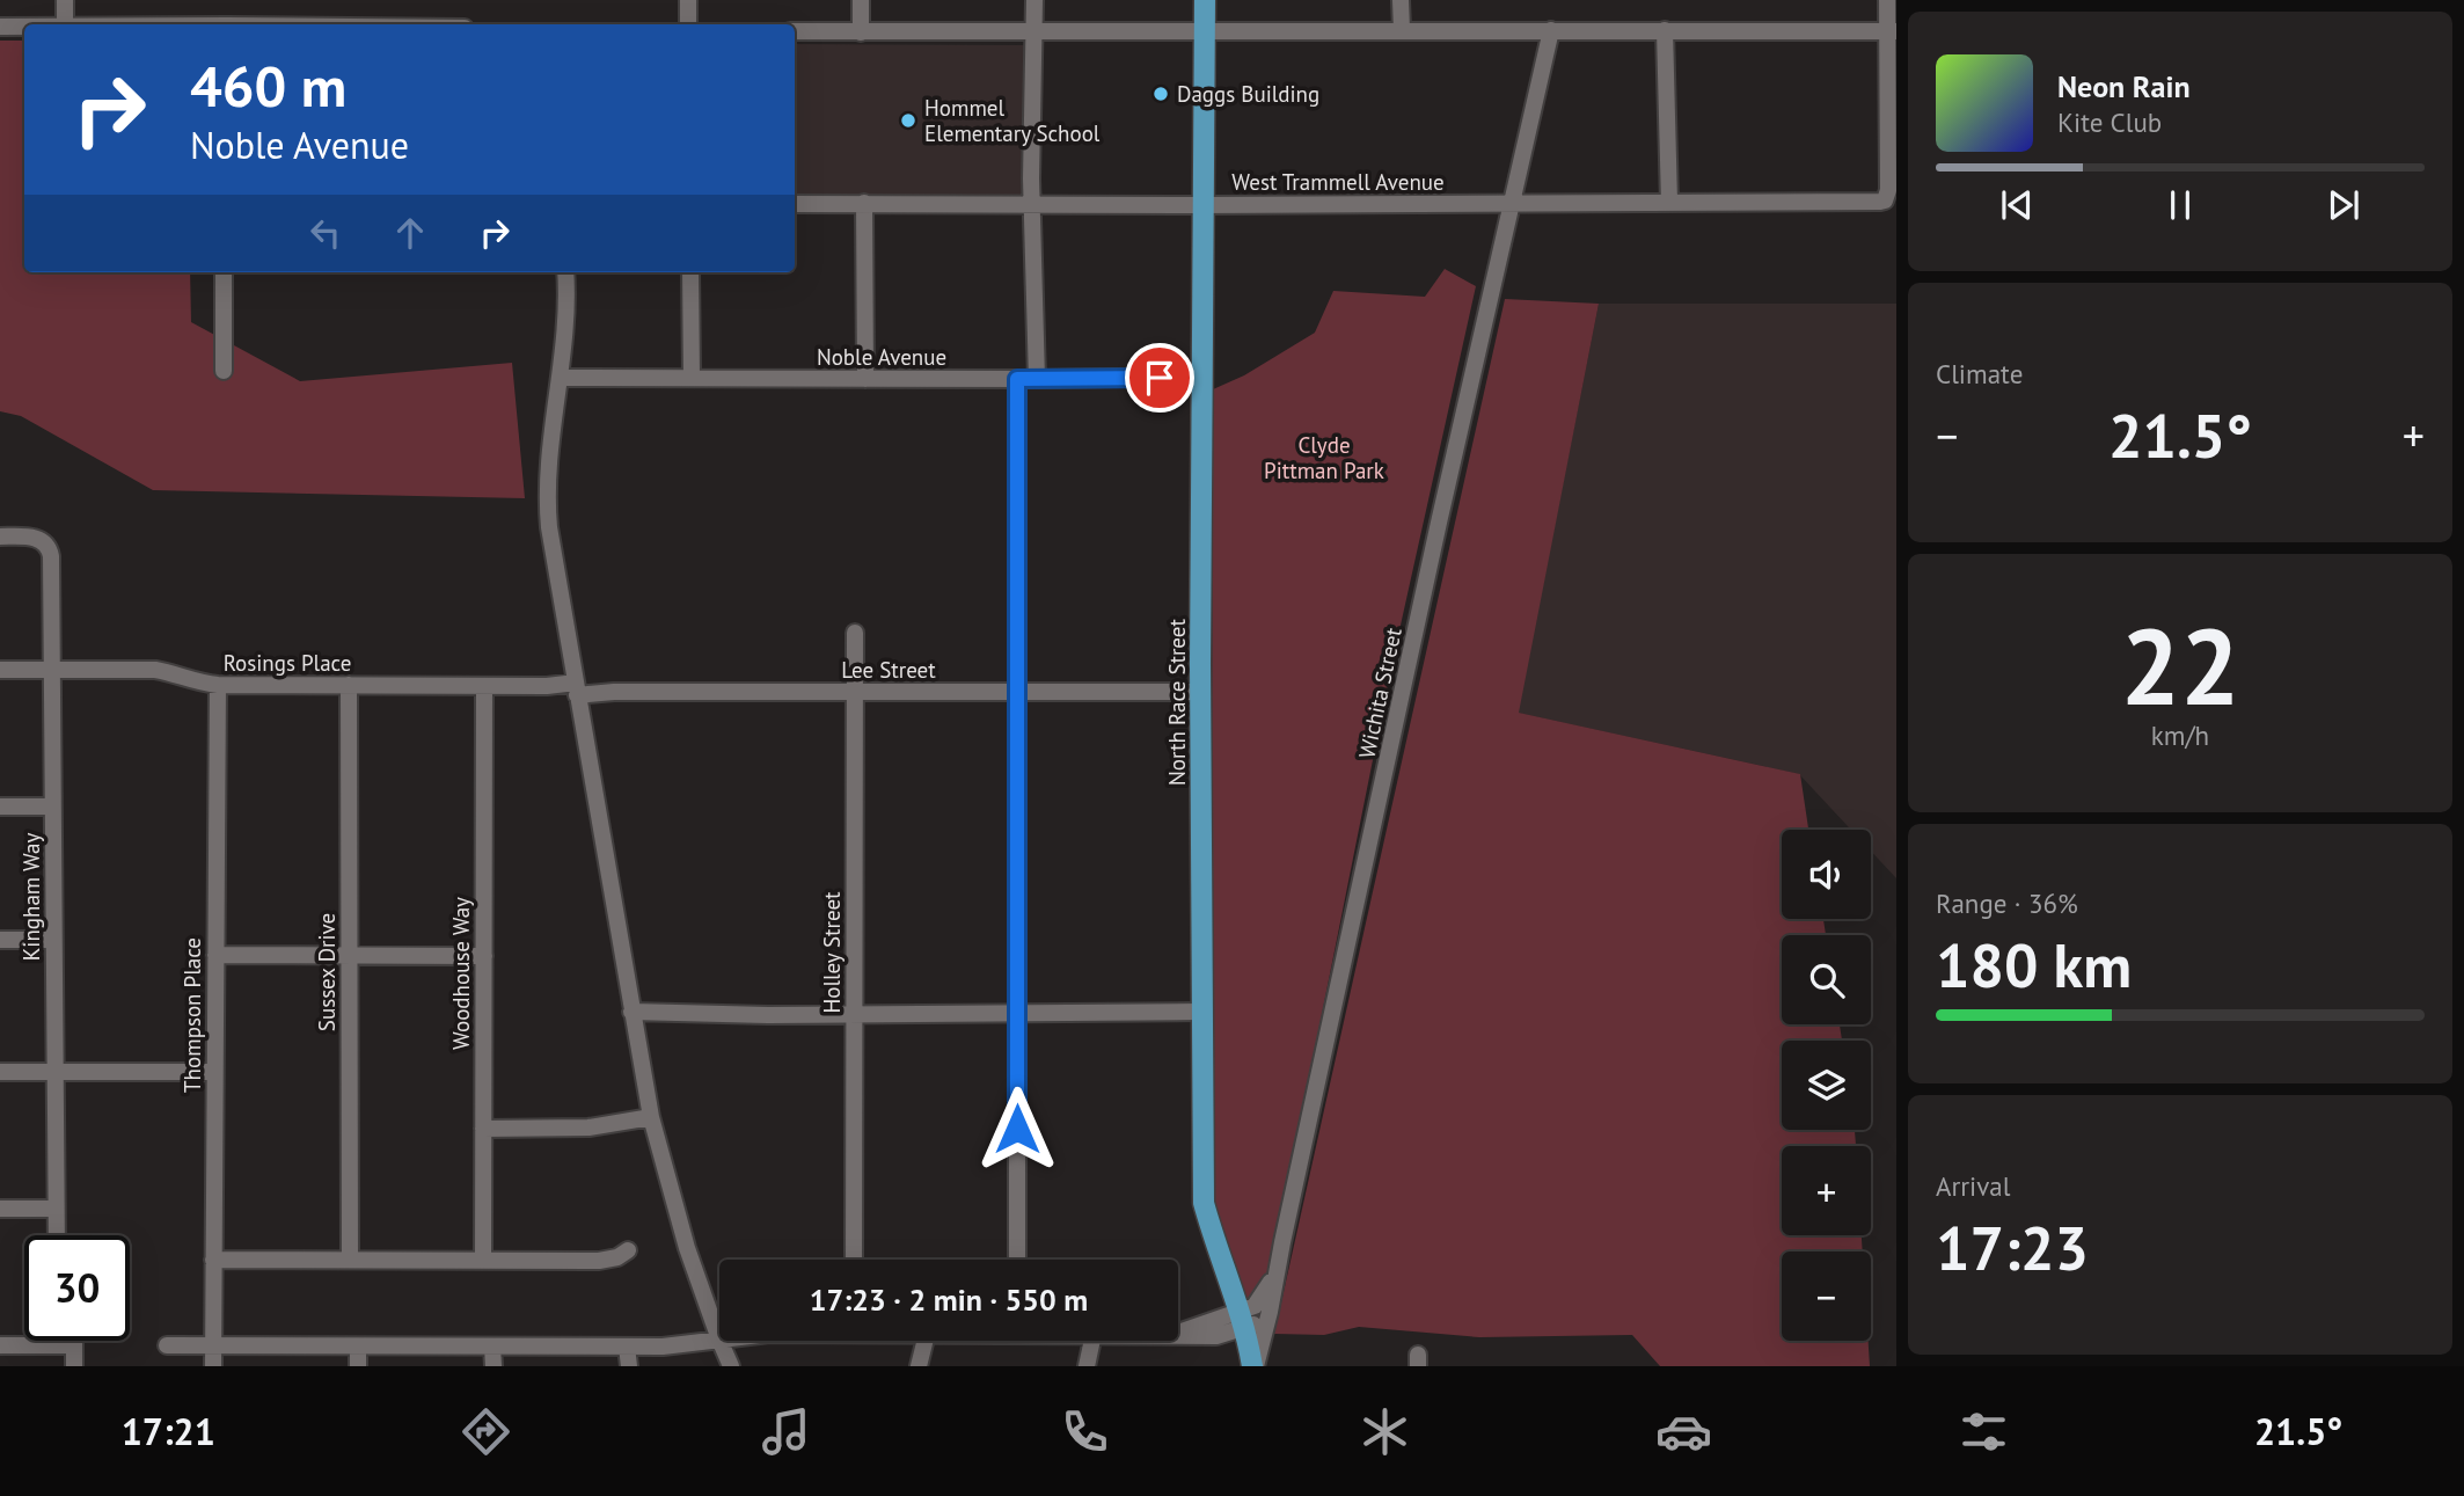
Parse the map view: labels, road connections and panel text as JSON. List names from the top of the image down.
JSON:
{
  "streets": {
    "main road": ["North Race Street"],
    "street": [
      "West Trammell Avenue",
      "Noble Avenue",
      "Rosings Place",
      "Lee Street",
      "Wichita Street",
      "Kingham Way",
      "Holley Street",
      "Sussex Drive",
      "Woodhouse Way",
      "Thompson Place"
    ]
  },
  "crossings": [
    ["West Trammell Avenue", "Wichita Street"],
    ["West Trammell Avenue", "North Race Street"],
    ["Noble Avenue", "North Race Street"],
    ["Rosings Place", "Lee Street"],
    ["Rosings Place", "Kingham Way"],
    ["Rosings Place", "Sussex Drive"],
    ["Rosings Place", "Woodhouse Way"],
    ["Rosings Place", "Thompson Place"],
    ["Lee Street", "North Race Street"],
    ["Lee Street", "Holley Street"],
    ["Wichita Street", "North Race Street"]
  ],
  "parks": ["Clyde Pittman Park"],
  "places": ["Daggs Building", "Hommel Elementary School"],
  "page": {
    "turn": ["460 m", "Noble Avenue"],
    "song": ["Neon Rain", "Kite Club"],
    "tile": [
      "Climate",
      ["22", "km/h"],
      ["Range · 36%", "180 km"],
      ["Arrival", "17:23"]
    ],
    "heat": ["−", "21.5°", "+"],
    "map_buttons": ["+", "−"],
    "limit": "30",
    "trip": "17:23 · 2 min · 550 m",
    "tabs": ["17:21", "21.5°"]
  }
}
